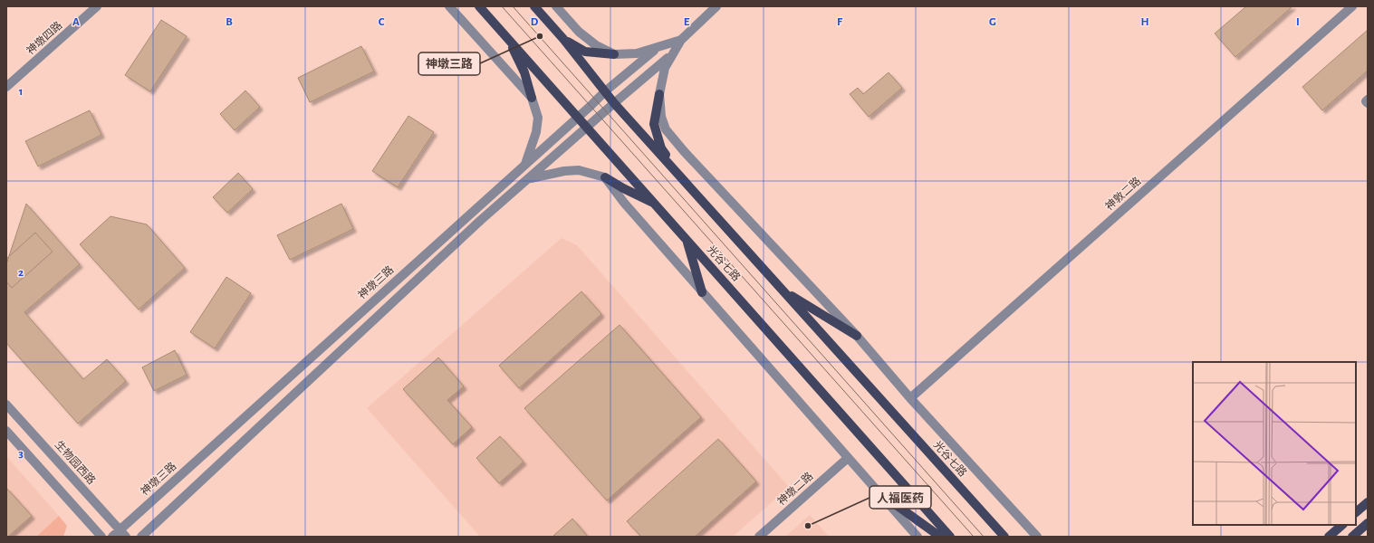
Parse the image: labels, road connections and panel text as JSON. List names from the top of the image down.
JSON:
{
  "streets": {
    "main road": ["光谷七路"],
    "street": [
      "神墩四路",
      "神敦二路",
      "神墩三路",
      "生物园西路",
      "神墩二路"
    ]
  },
  "crossings": [
    ["光谷七路", "神墩三路"],
    ["神墩三路", "生物园西路"]
  ],
  "places": ["神墩三路", "人福医药"],
  "grid": {
    "columns": [
      "A",
      "B",
      "C",
      "D",
      "E",
      "F",
      "G",
      "H",
      "I"
    ],
    "rows": ["1", "2", "3"]
  }
}
